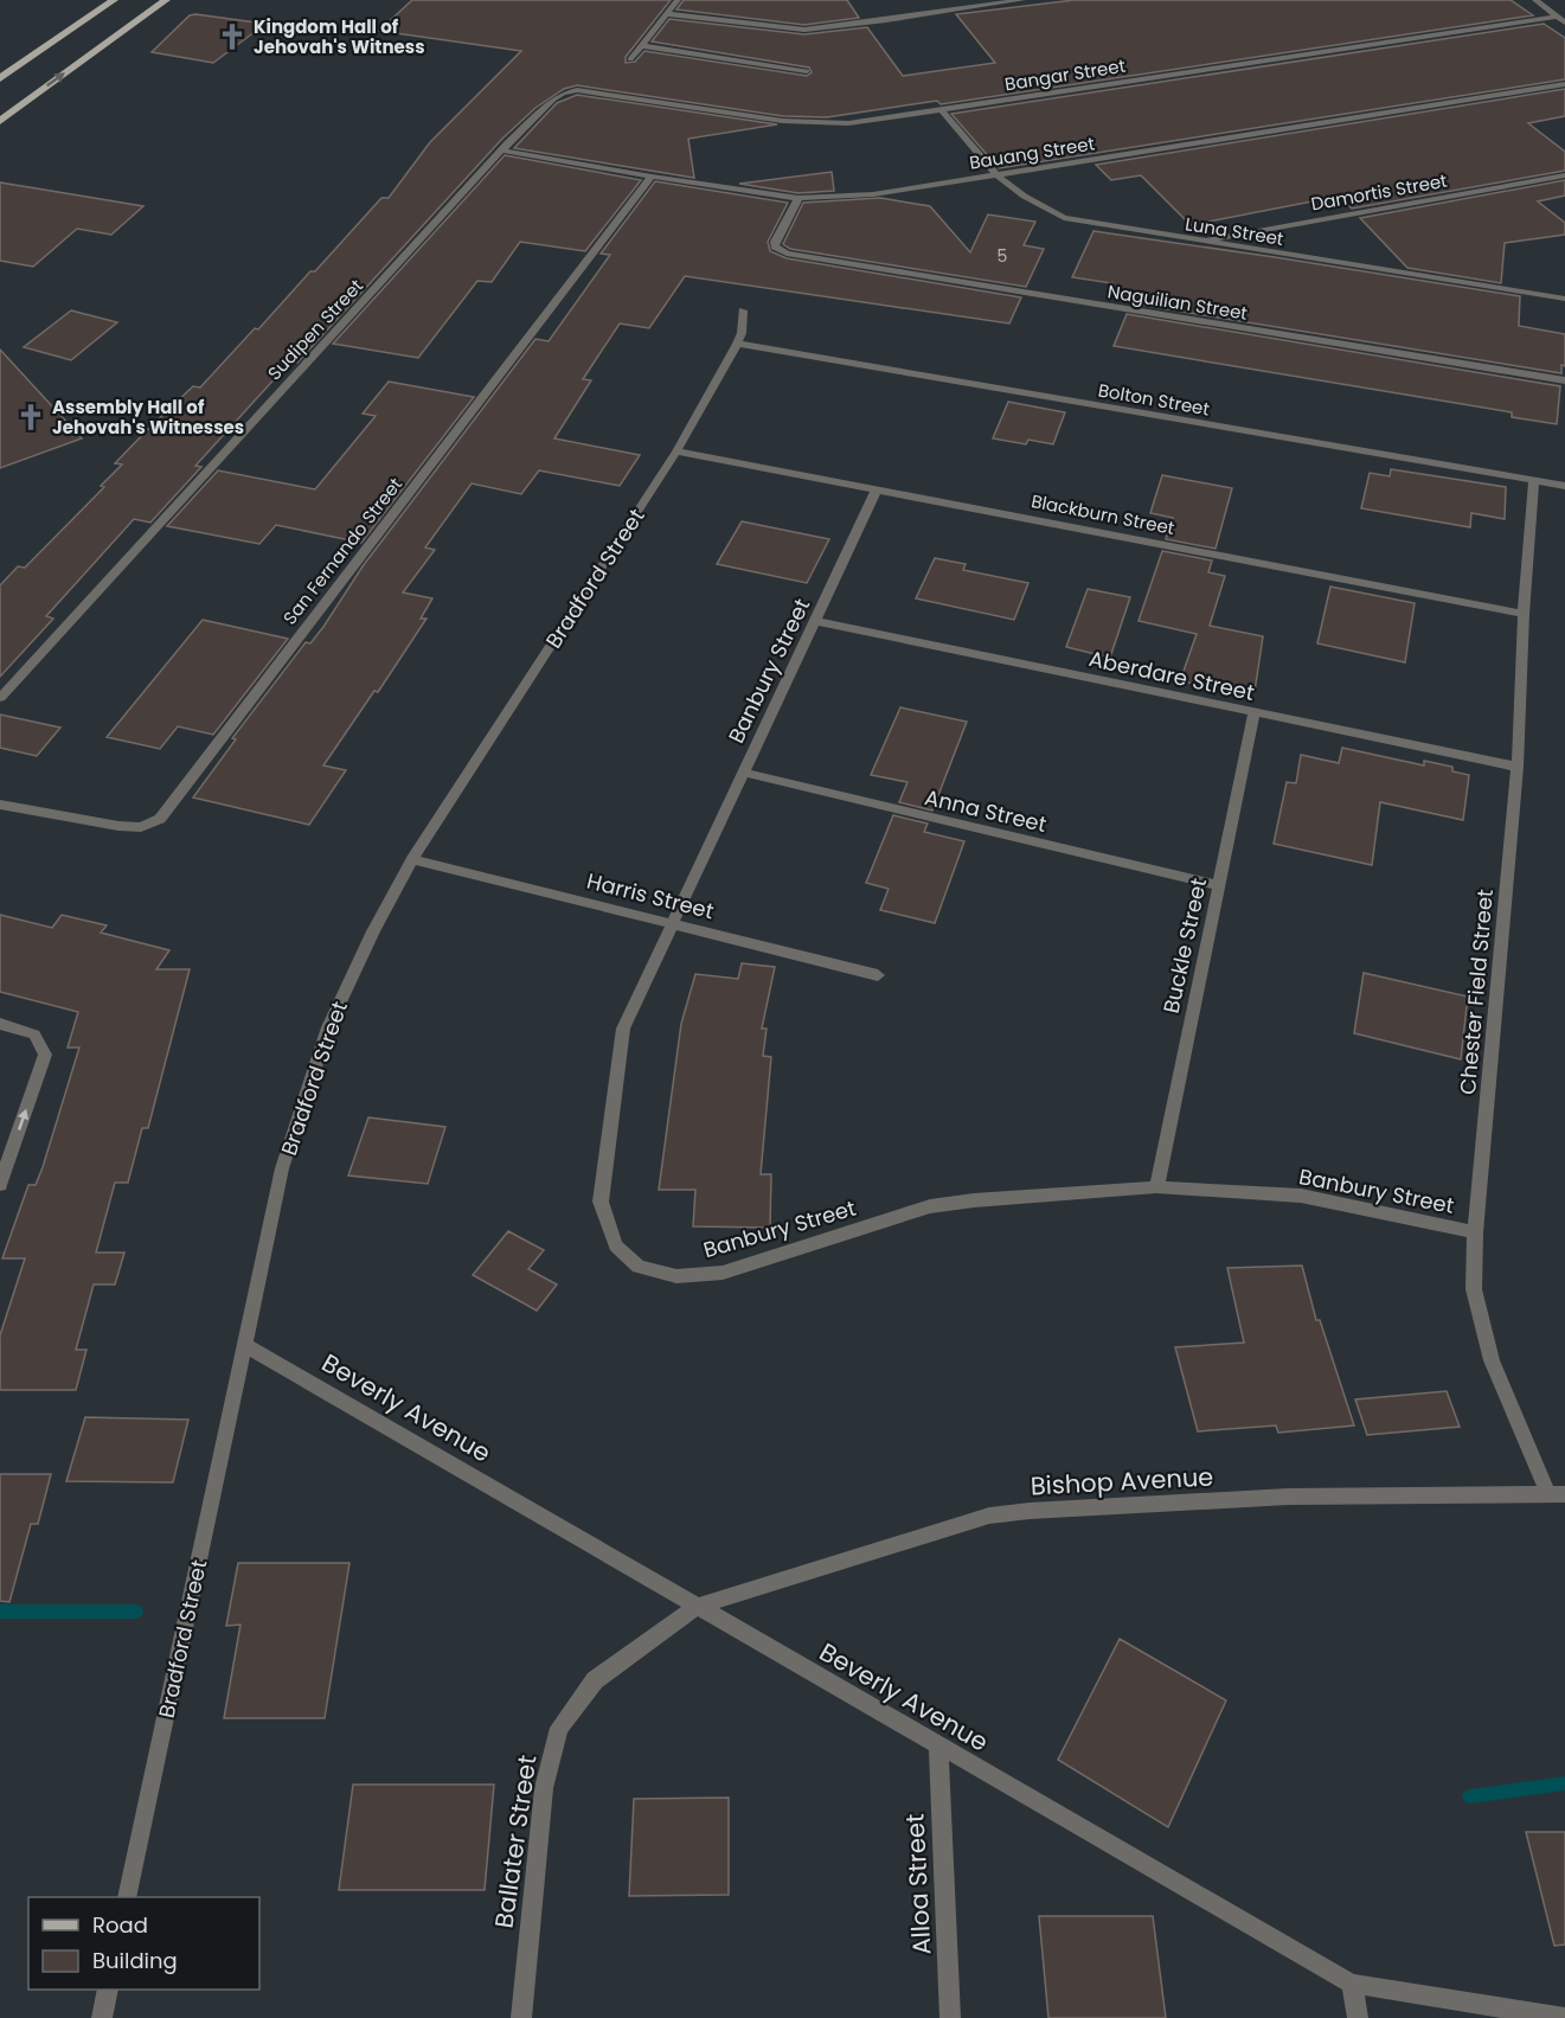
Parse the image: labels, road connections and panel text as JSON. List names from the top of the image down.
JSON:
{
  "streets": {
    "street": [
      "Bangar Street",
      "Bauang Street",
      "Damortis Street",
      "Luna Street",
      "Naguilian Street",
      "Sudipen Street",
      "Bolton Street",
      "Blackburn Street",
      "San Fernando Street",
      "Bradford Street",
      "Banbury Street",
      "Aberdare Street",
      "Anna Street",
      "Harris Street",
      "Buckle Street",
      "Chester Field Street",
      "Beverly Avenue",
      "Bishop Avenue",
      "Ballater Street",
      "Alloa Street"
    ]
  },
  "crossings": [
    ["Bangar Street", "Luna Street"],
    ["Bangar Street", "Sudipen Street"],
    ["Bauang Street", "Luna Street"],
    ["Bauang Street", "Naguilian Street"],
    ["Bauang Street", "Sudipen Street"],
    ["Bauang Street", "San Fernando Street"],
    ["Damortis Street", "Luna Street"],
    ["Bolton Street", "Bradford Street"],
    ["Bolton Street", "Chester Field Street"],
    ["Blackburn Street", "Bradford Street"],
    ["Blackburn Street", "Banbury Street"],
    ["Blackburn Street", "Chester Field Street"],
    ["Bradford Street", "Harris Street"],
    ["Bradford Street", "Beverly Avenue"],
    ["Banbury Street", "Aberdare Street"],
    ["Banbury Street", "Anna Street"],
    ["Banbury Street", "Harris Street"],
    ["Banbury Street", "Buckle Street"],
    ["Banbury Street", "Chester Field Street"],
    ["Aberdare Street", "Buckle Street"],
    ["Aberdare Street", "Chester Field Street"],
    ["Anna Street", "Buckle Street"],
    ["Chester Field Street", "Bishop Avenue"],
    ["Beverly Avenue", "Bishop Avenue"],
    ["Beverly Avenue", "Ballater Street"],
    ["Beverly Avenue", "Alloa Street"],
    ["Bishop Avenue", "Ballater Street"]
  ],
  "places": {
    "church": ["Kingdom Hall of Jehovah's Witness", "Assembly Hall of Jehovah's Witnesses"]
  },
  "house_numbers": ["5"],
  "legend": ["Road", "Building"]
}
